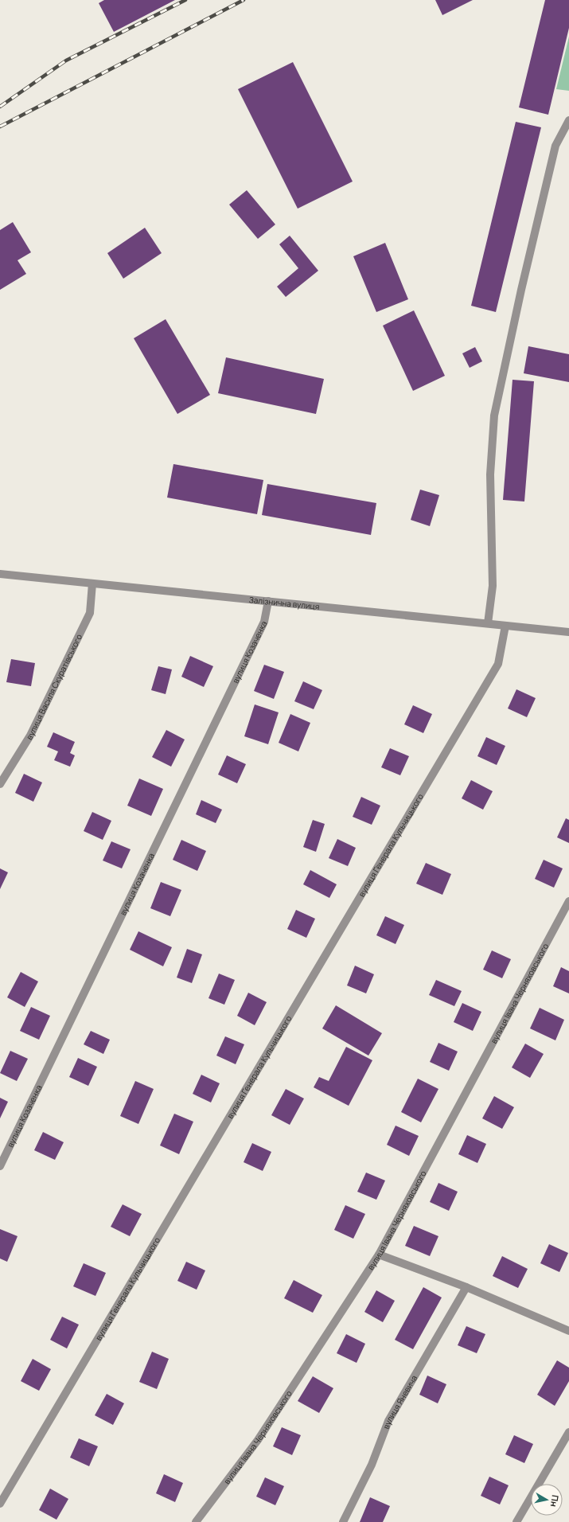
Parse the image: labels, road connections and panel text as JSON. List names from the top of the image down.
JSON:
{
  "streets": {
    "street": [
      "Залізнична вулиця",
      "вулиця Козаченка",
      "вулиця Василя Скуратівського",
      "вулиця Генерала Кульчицького",
      "вулиця Івана Черняховського",
      "вулиця Яневича"
    ]
  },
  "crossings": [
    ["Залізнична вулиця", "вулиця Козаченка"],
    ["Залізнична вулиця", "вулиця Василя Скуратівського"],
    ["Залізнична вулиця", "вулиця Генерала Кульчицького"]
  ],
  "north": "right"
}
